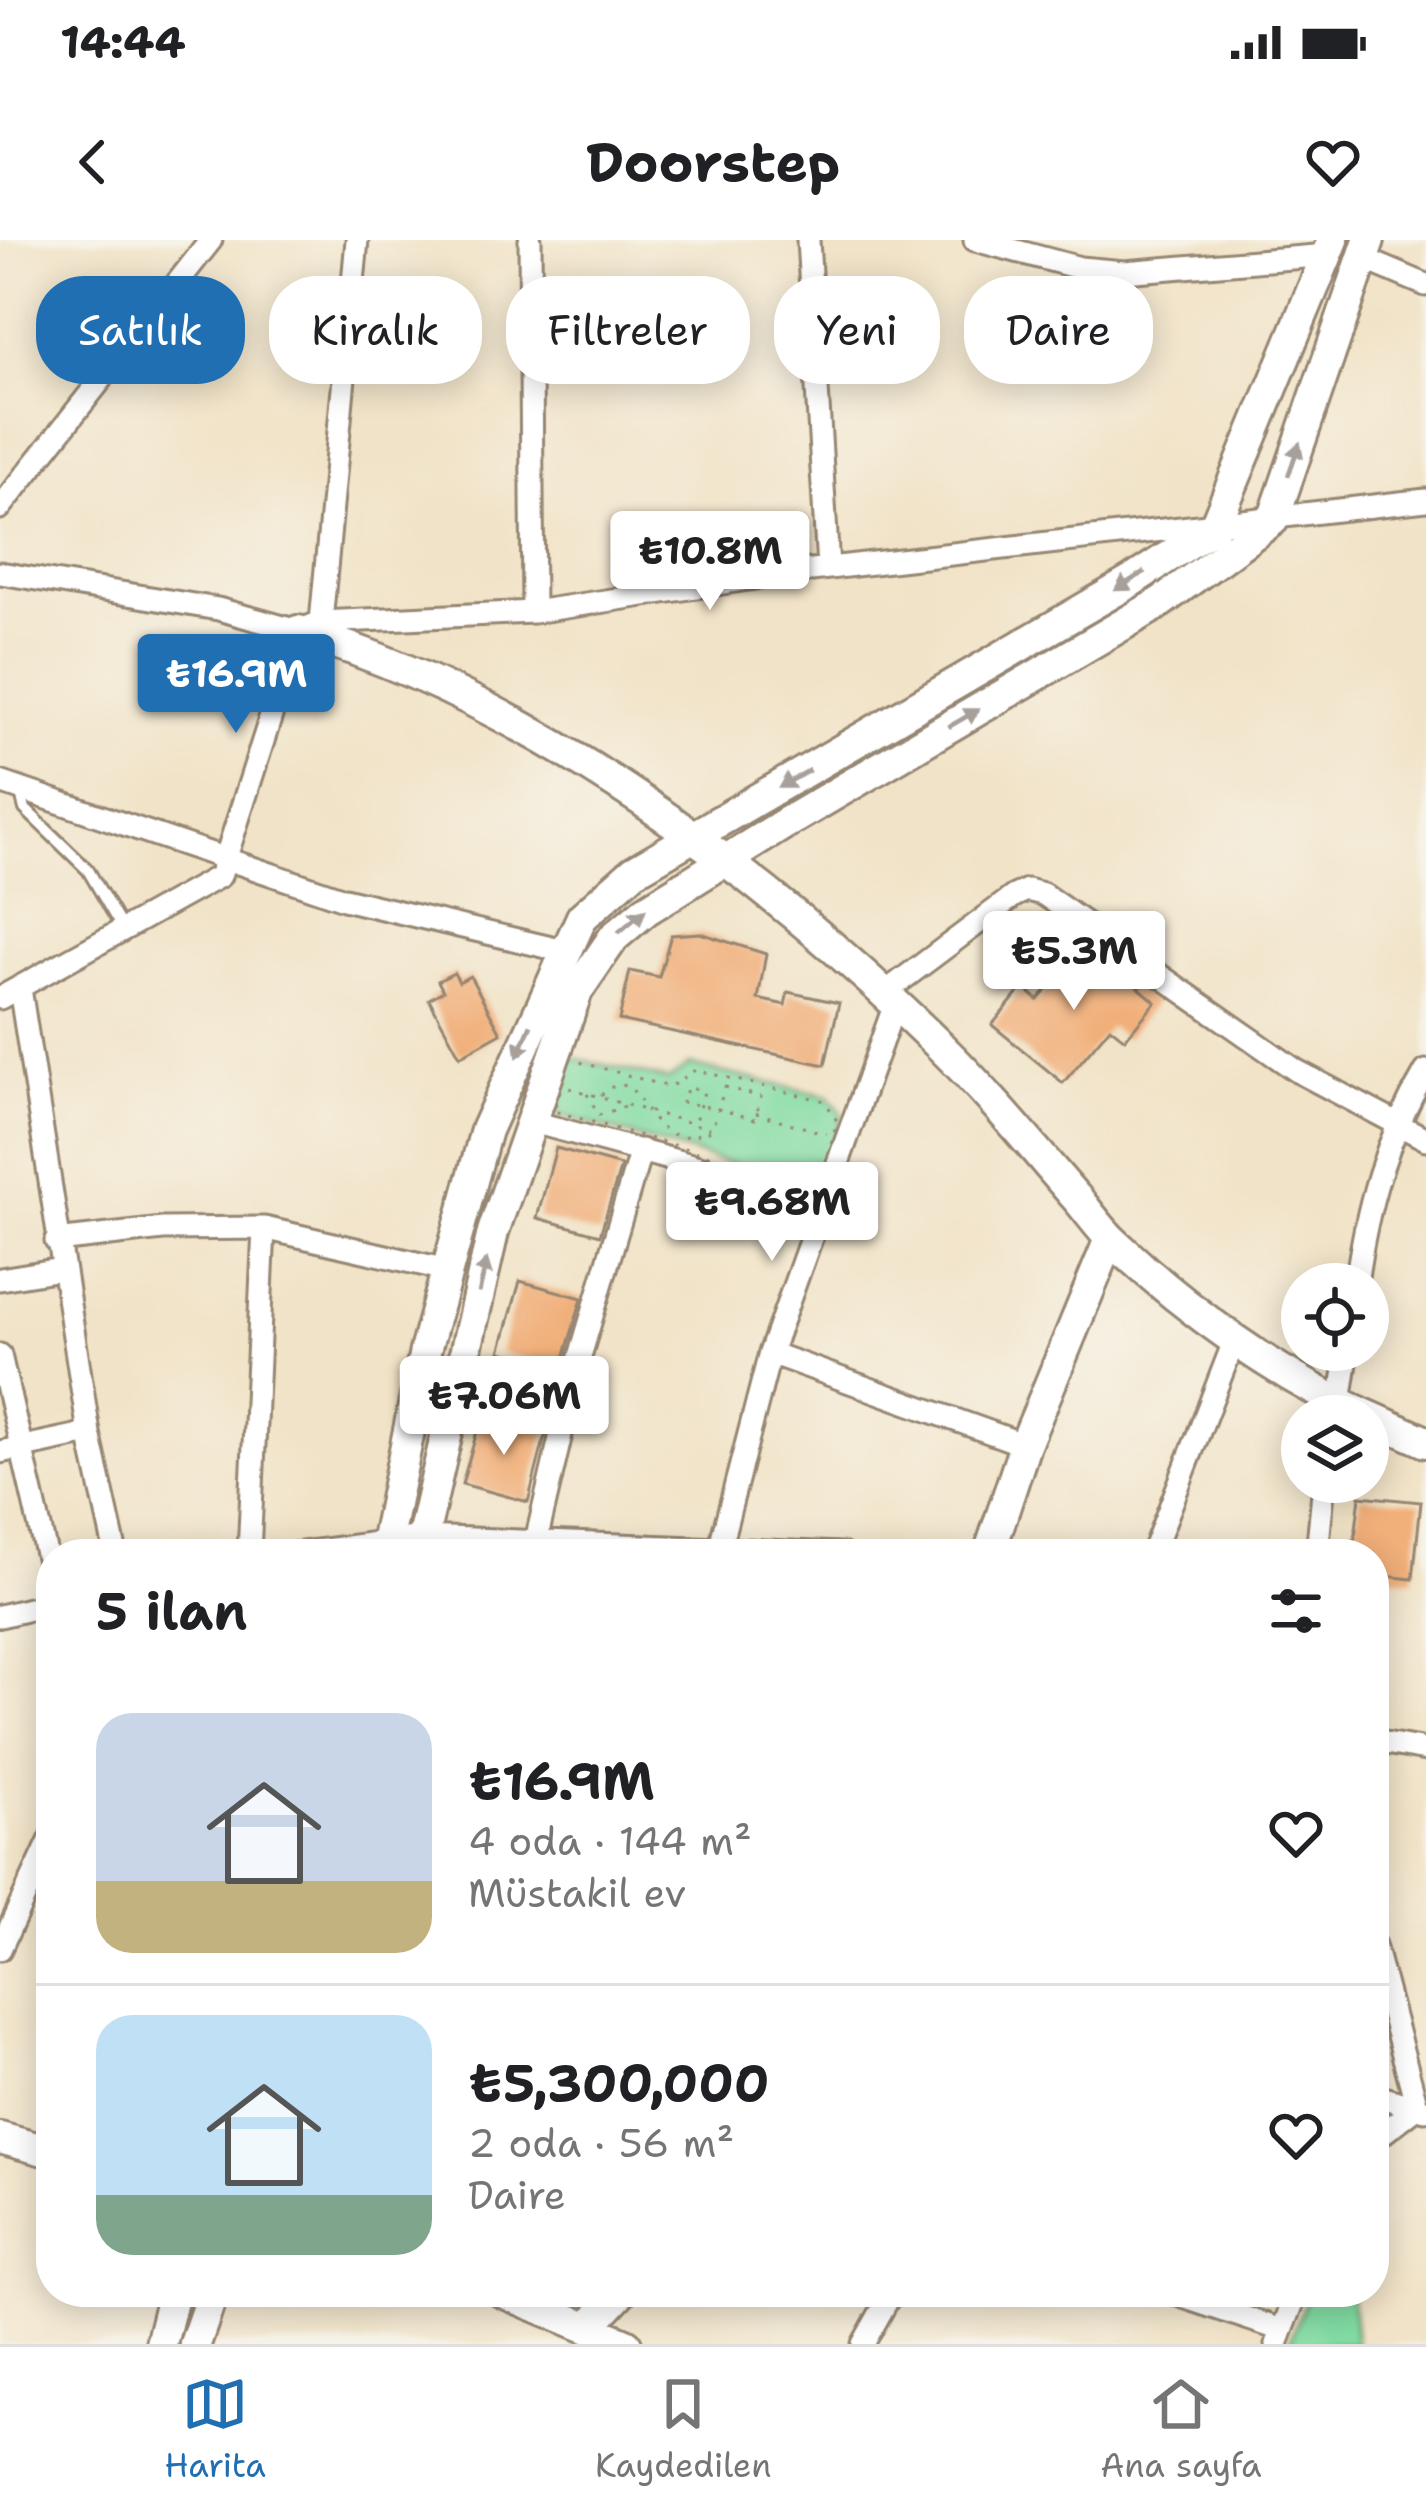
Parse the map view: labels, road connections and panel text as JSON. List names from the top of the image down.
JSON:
{
  "page": {
    "status": "14:44",
    "header": "Doorstep",
    "chip": [
      "Satılık",
      "Kiralık",
      "Filtreler",
      "Yeni",
      "Daire"
    ],
    "price": [
      "₺10.8M",
      "₺16.9M",
      "₺5.3M",
      "₺9.68M",
      "₺7.06M"
    ],
    "heading": "5 ilan",
    "list": [
      {
        "name": "₺16.9M",
        "note": "4 oda · 144 m² · Müstakil ev"
      },
      {
        "name": "₺5,300,000",
        "note": "2 oda · 56 m² · Daire"
      }
    ],
    "tabs": ["Harita", "Kaydedilen", "Ana sayfa"]
  }
}
